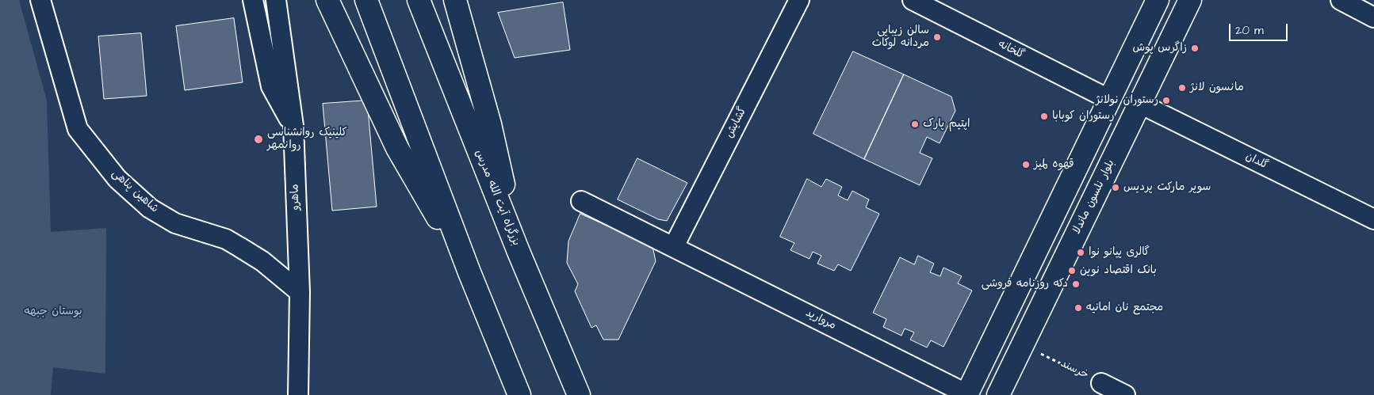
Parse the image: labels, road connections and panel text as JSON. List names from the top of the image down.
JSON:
{
  "streets": {
    "main road": ["بلوار نلسون ماندلا", "بزرگراه آیت الله مدرس"],
    "street": [
      "گلخانه",
      "گشایش",
      "گلدان",
      "شاهین پناهی",
      "ماهرو",
      "مروارید",
      "خرسند"
    ]
  },
  "crossings": [
    ["گشایش", "مروارید"],
    ["گلدان", "بلوار نلسون ماندلا"],
    ["شاهین پناهی", "ماهرو"],
    ["بلوار نلسون ماندلا", "خرسند"]
  ],
  "parks": ["بوستان جبهه"],
  "places": [
    "سالن زیبایی مردانه لوکات",
    "زاگرس پوش",
    "مانسون لانژ",
    "رستوران نولانژ",
    "رستوران کوبابا",
    "اپتیم پارک",
    "کلینیک روانشناسی روانمهر",
    "قهوه لمیز",
    "سوپر مارکت پردیس",
    "گالری پیانو نوا",
    "بانک اقتصاد نوین",
    "دکه روزنامه فروشی",
    "مجتمع نان امانیه"
  ],
  "scale_bar": "20 m"
}
